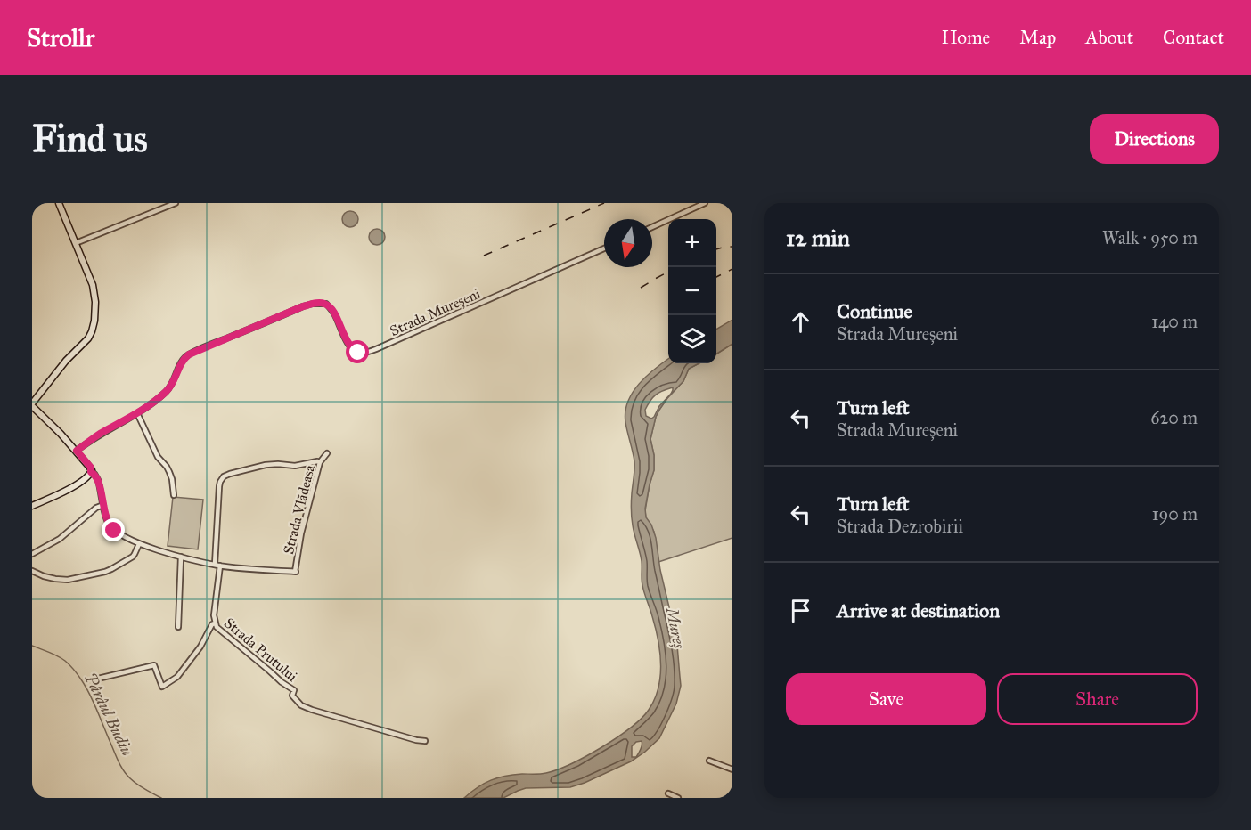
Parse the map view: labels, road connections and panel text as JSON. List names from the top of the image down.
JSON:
{
  "streets": {
    "street": ["Strada Mureșeni", "Strada Vlădeasa", "Strada Prutului"]
  },
  "crossings": [
    ["Strada Vlădeasa", "Strada Prutului"]
  ],
  "water": ["Mureș", "Pârâul Budiu"],
  "north": "bottom",
  "page": {
    "header": "Strollr",
    "nav": [
      "Home",
      "Map",
      "About",
      "Contact"
    ],
    "buttons": [
      "Directions",
      ["Save", "Share"]
    ],
    "title": "Find us",
    "heading": ["12 min", "Walk · 950 m"],
    "map_buttons": ["+", "−"],
    "list": [
      ["Continue", "Strada Mureșeni", "140 m"],
      ["Turn left", "Strada Mureșeni", "620 m"],
      ["Turn left", "Strada Dezrobirii", "190 m"],
      "Arrive at destination"
    ]
  }
}
